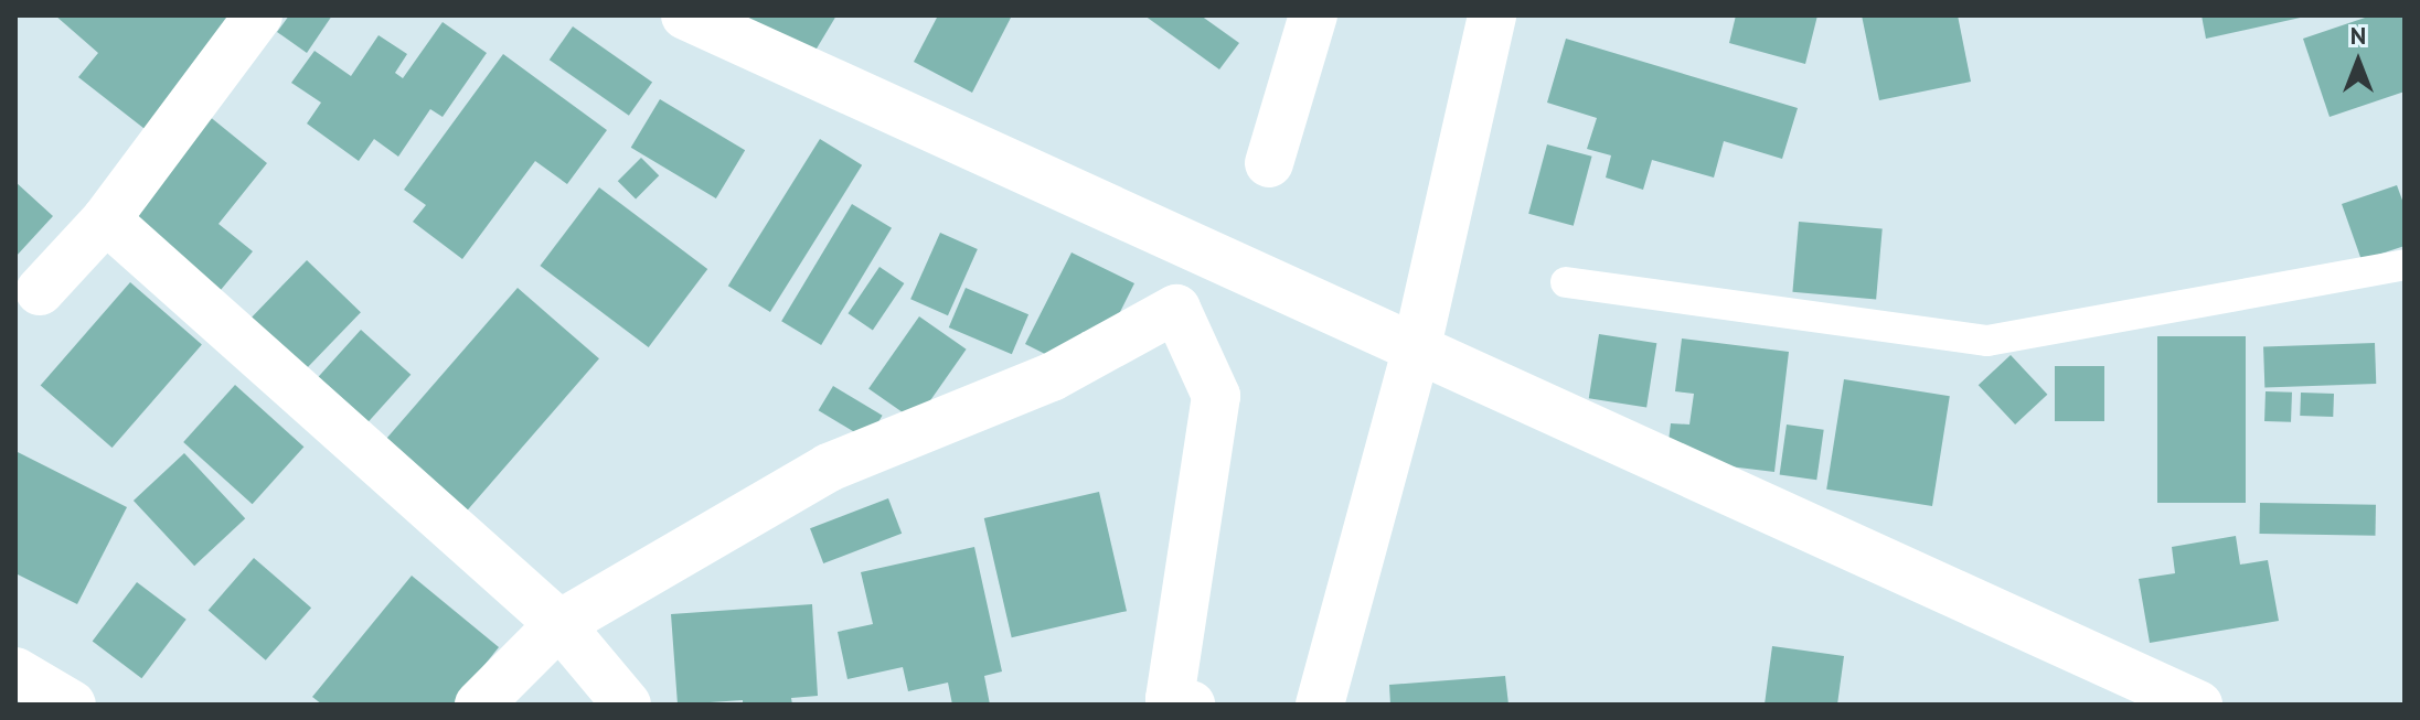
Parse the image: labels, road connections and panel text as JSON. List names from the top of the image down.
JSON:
{
  "north": "top"
}
